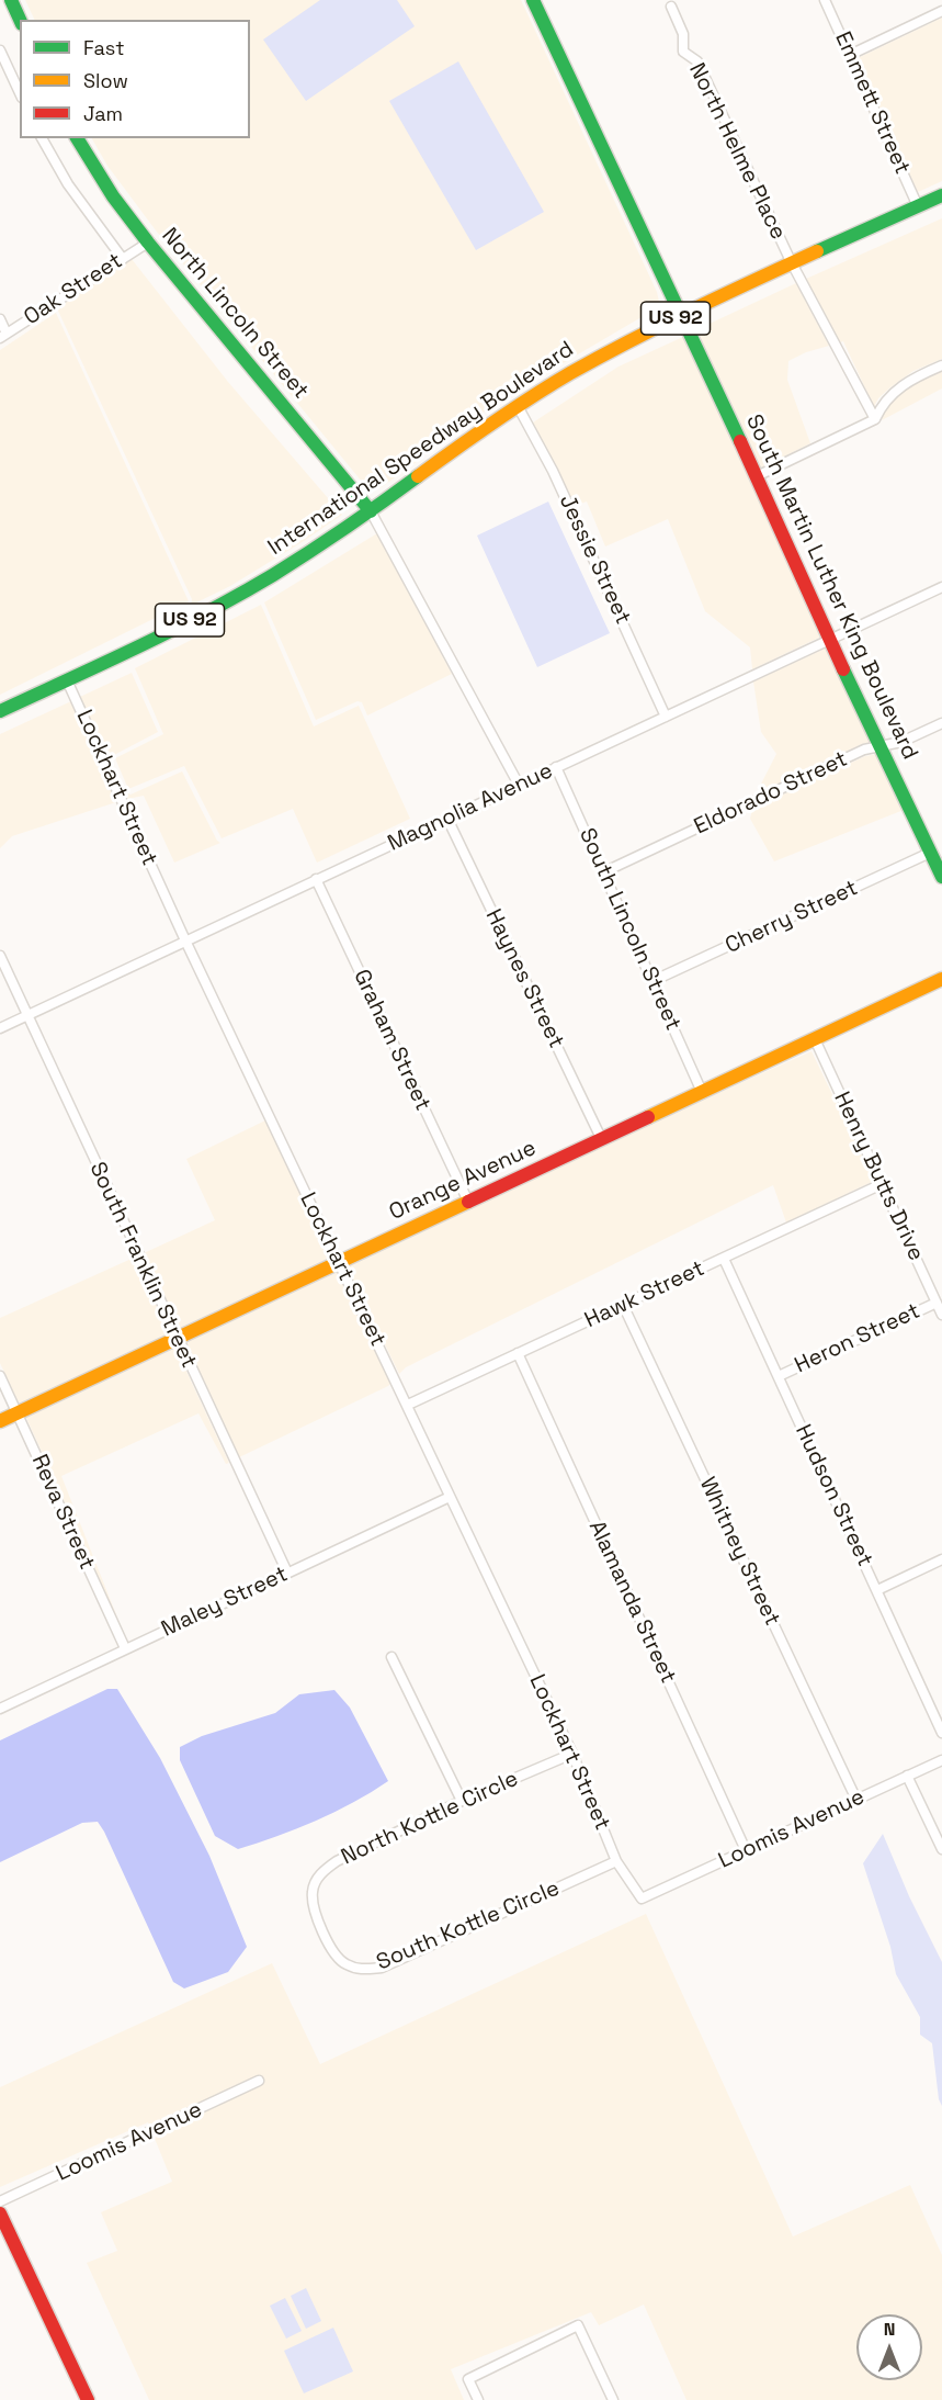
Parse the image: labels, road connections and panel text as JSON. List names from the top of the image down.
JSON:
{
  "streets": {
    "street": [
      "Emmett Street",
      "North Helme Place",
      "Oak Street",
      "North Lincoln Street",
      "US 92",
      "International Speedway Boulevard",
      "Jessie Street",
      "South Martin Luther King Boulevard",
      "Lockhart Street",
      "Eldorado Street",
      "Magnolia Avenue",
      "Cherry Street",
      "South Lincoln Street",
      "Haynes Street",
      "Graham Street",
      "Henry Butts Drive",
      "Orange Avenue",
      "South Franklin Street",
      "Hawk Street",
      "Heron Street",
      "Hudson Street",
      "Reva Street",
      "Whitney Street",
      "Maley Street",
      "Alamanda Street",
      "North Kottle Circle",
      "Loomis Avenue",
      "South Kottle Circle"
    ]
  },
  "crossings": [
    ["Emmett Street", "International Speedway Boulevard"],
    ["North Helme Place", "International Speedway Boulevard"],
    ["Oak Street", "North Lincoln Street"],
    ["North Lincoln Street", "International Speedway Boulevard"],
    ["International Speedway Boulevard", "Jessie Street"],
    ["International Speedway Boulevard", "South Martin Luther King Boulevard"],
    ["International Speedway Boulevard", "Lockhart Street"],
    ["Jessie Street", "Magnolia Avenue"],
    ["South Martin Luther King Boulevard", "Eldorado Street"],
    ["South Martin Luther King Boulevard", "Magnolia Avenue"],
    ["South Martin Luther King Boulevard", "Cherry Street"],
    ["Lockhart Street", "Magnolia Avenue"],
    ["Lockhart Street", "Orange Avenue"],
    ["Lockhart Street", "Hawk Street"],
    ["Lockhart Street", "Maley Street"],
    ["Lockhart Street", "North Kottle Circle"],
    ["Lockhart Street", "Loomis Avenue"],
    ["Lockhart Street", "South Kottle Circle"],
    ["Eldorado Street", "South Lincoln Street"],
    ["Magnolia Avenue", "South Lincoln Street"],
    ["Magnolia Avenue", "Haynes Street"],
    ["Magnolia Avenue", "Graham Street"],
    ["Magnolia Avenue", "South Franklin Street"],
    ["Cherry Street", "South Lincoln Street"],
    ["South Lincoln Street", "Orange Avenue"],
    ["Haynes Street", "Orange Avenue"],
    ["Graham Street", "Orange Avenue"],
    ["Henry Butts Drive", "Orange Avenue"],
    ["Henry Butts Drive", "Hawk Street"],
    ["Henry Butts Drive", "Heron Street"],
    ["Orange Avenue", "South Franklin Street"],
    ["Orange Avenue", "Reva Street"],
    ["South Franklin Street", "Maley Street"],
    ["Hawk Street", "Hudson Street"],
    ["Hawk Street", "Whitney Street"],
    ["Hawk Street", "Alamanda Street"],
    ["Heron Street", "Hudson Street"],
    ["Reva Street", "Maley Street"],
    ["Whitney Street", "Loomis Avenue"],
    ["Alamanda Street", "Loomis Avenue"],
    ["North Kottle Circle", "South Kottle Circle"]
  ],
  "legend": ["Fast", "Slow", "Jam"],
  "north": "top"
}
